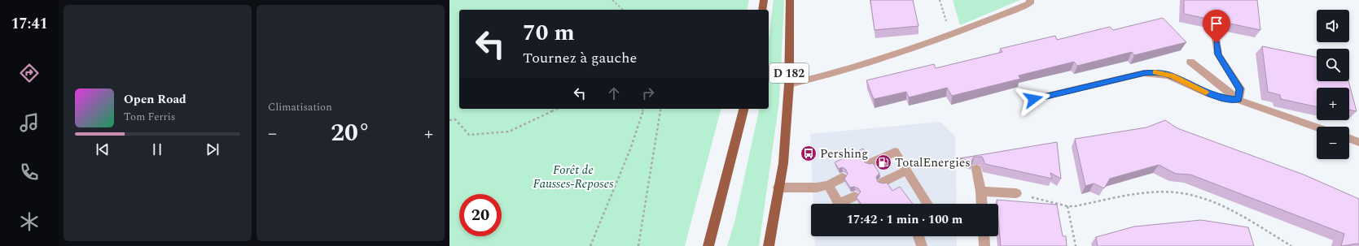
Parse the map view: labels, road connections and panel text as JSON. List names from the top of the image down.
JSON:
{
  "streets": {
    "main road": ["D 182"]
  },
  "parks": ["Forêt de Fausses-Reposes"],
  "places": {
    "bus stop": ["Pershing"],
    "fuel station": ["TotalEnergies"]
  },
  "page": {
    "tabs": "17:41",
    "tile": "Climatisation",
    "map_buttons": ["+", "−"],
    "turn": ["70 m", "Tournez à gauche"],
    "song": ["Open Road", "Tom Ferris"],
    "heat": ["−", "20°", "+"],
    "limit": "20",
    "trip": "17:42 · 1 min · 100 m"
  }
}
